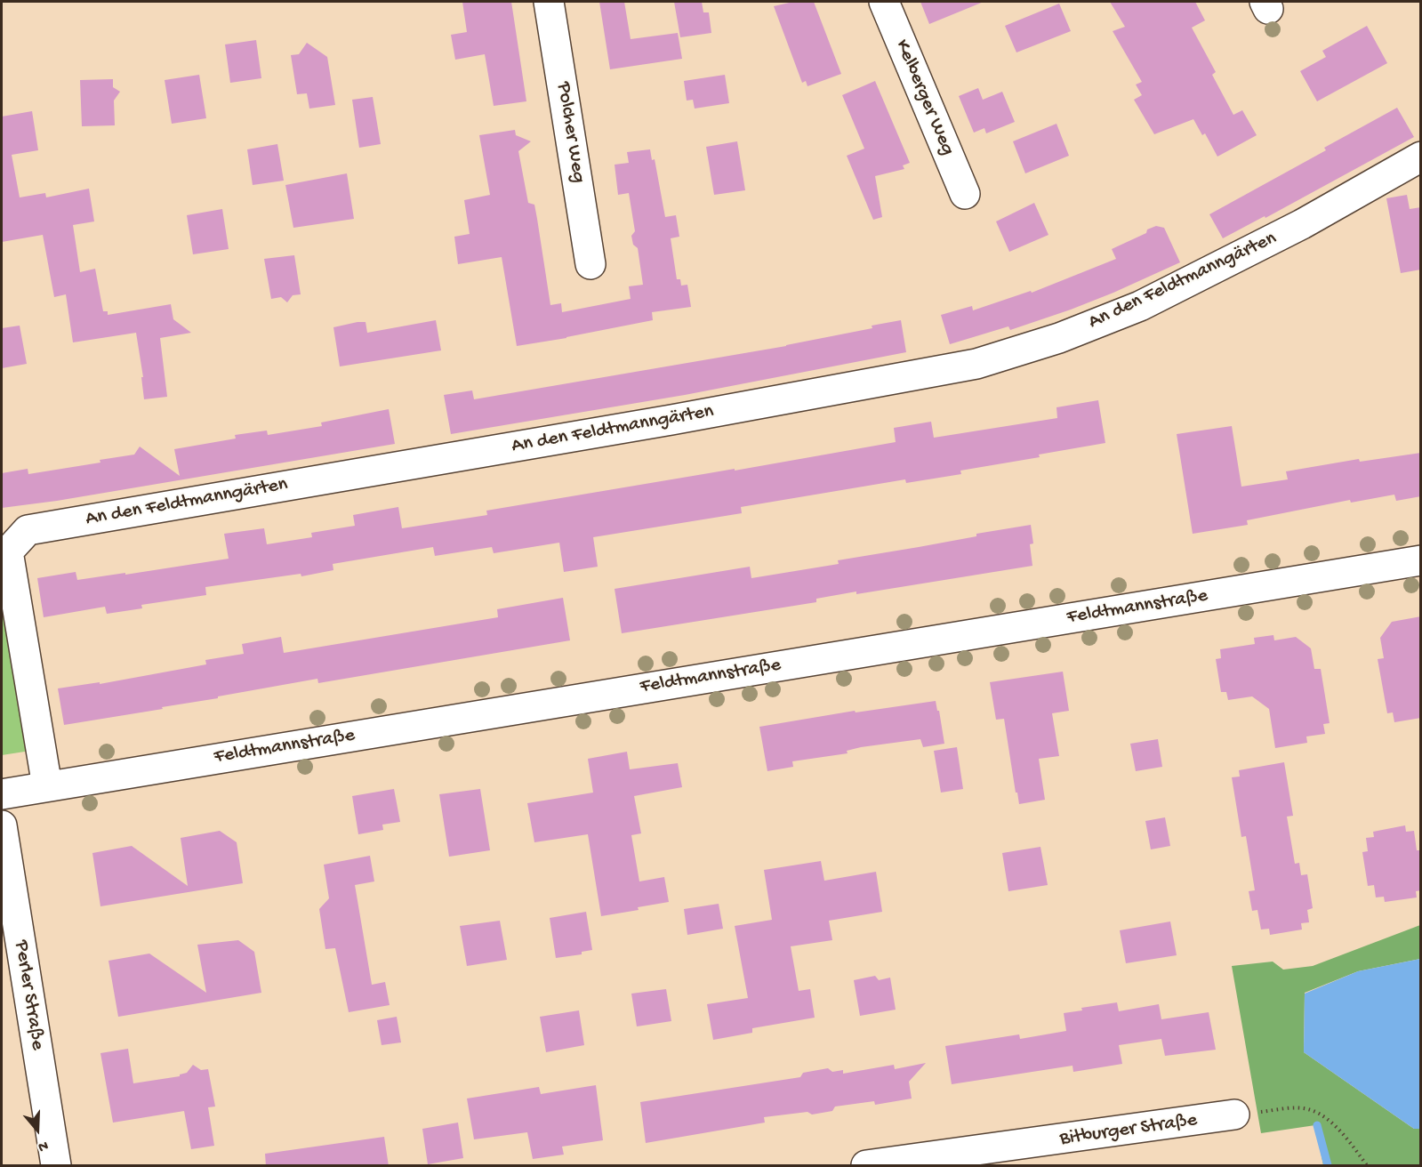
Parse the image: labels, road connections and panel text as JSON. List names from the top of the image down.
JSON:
{
  "streets": {
    "street": [
      "Kelberger Weg",
      "Polcher Weg",
      "An den Feldtmanngärten",
      "Feldtmannstraße",
      "Perler Straße",
      "Bitburger Straße"
    ]
  },
  "crossings": [
    ["An den Feldtmanngärten", "Feldtmannstraße"]
  ],
  "north": "bottom"
}
